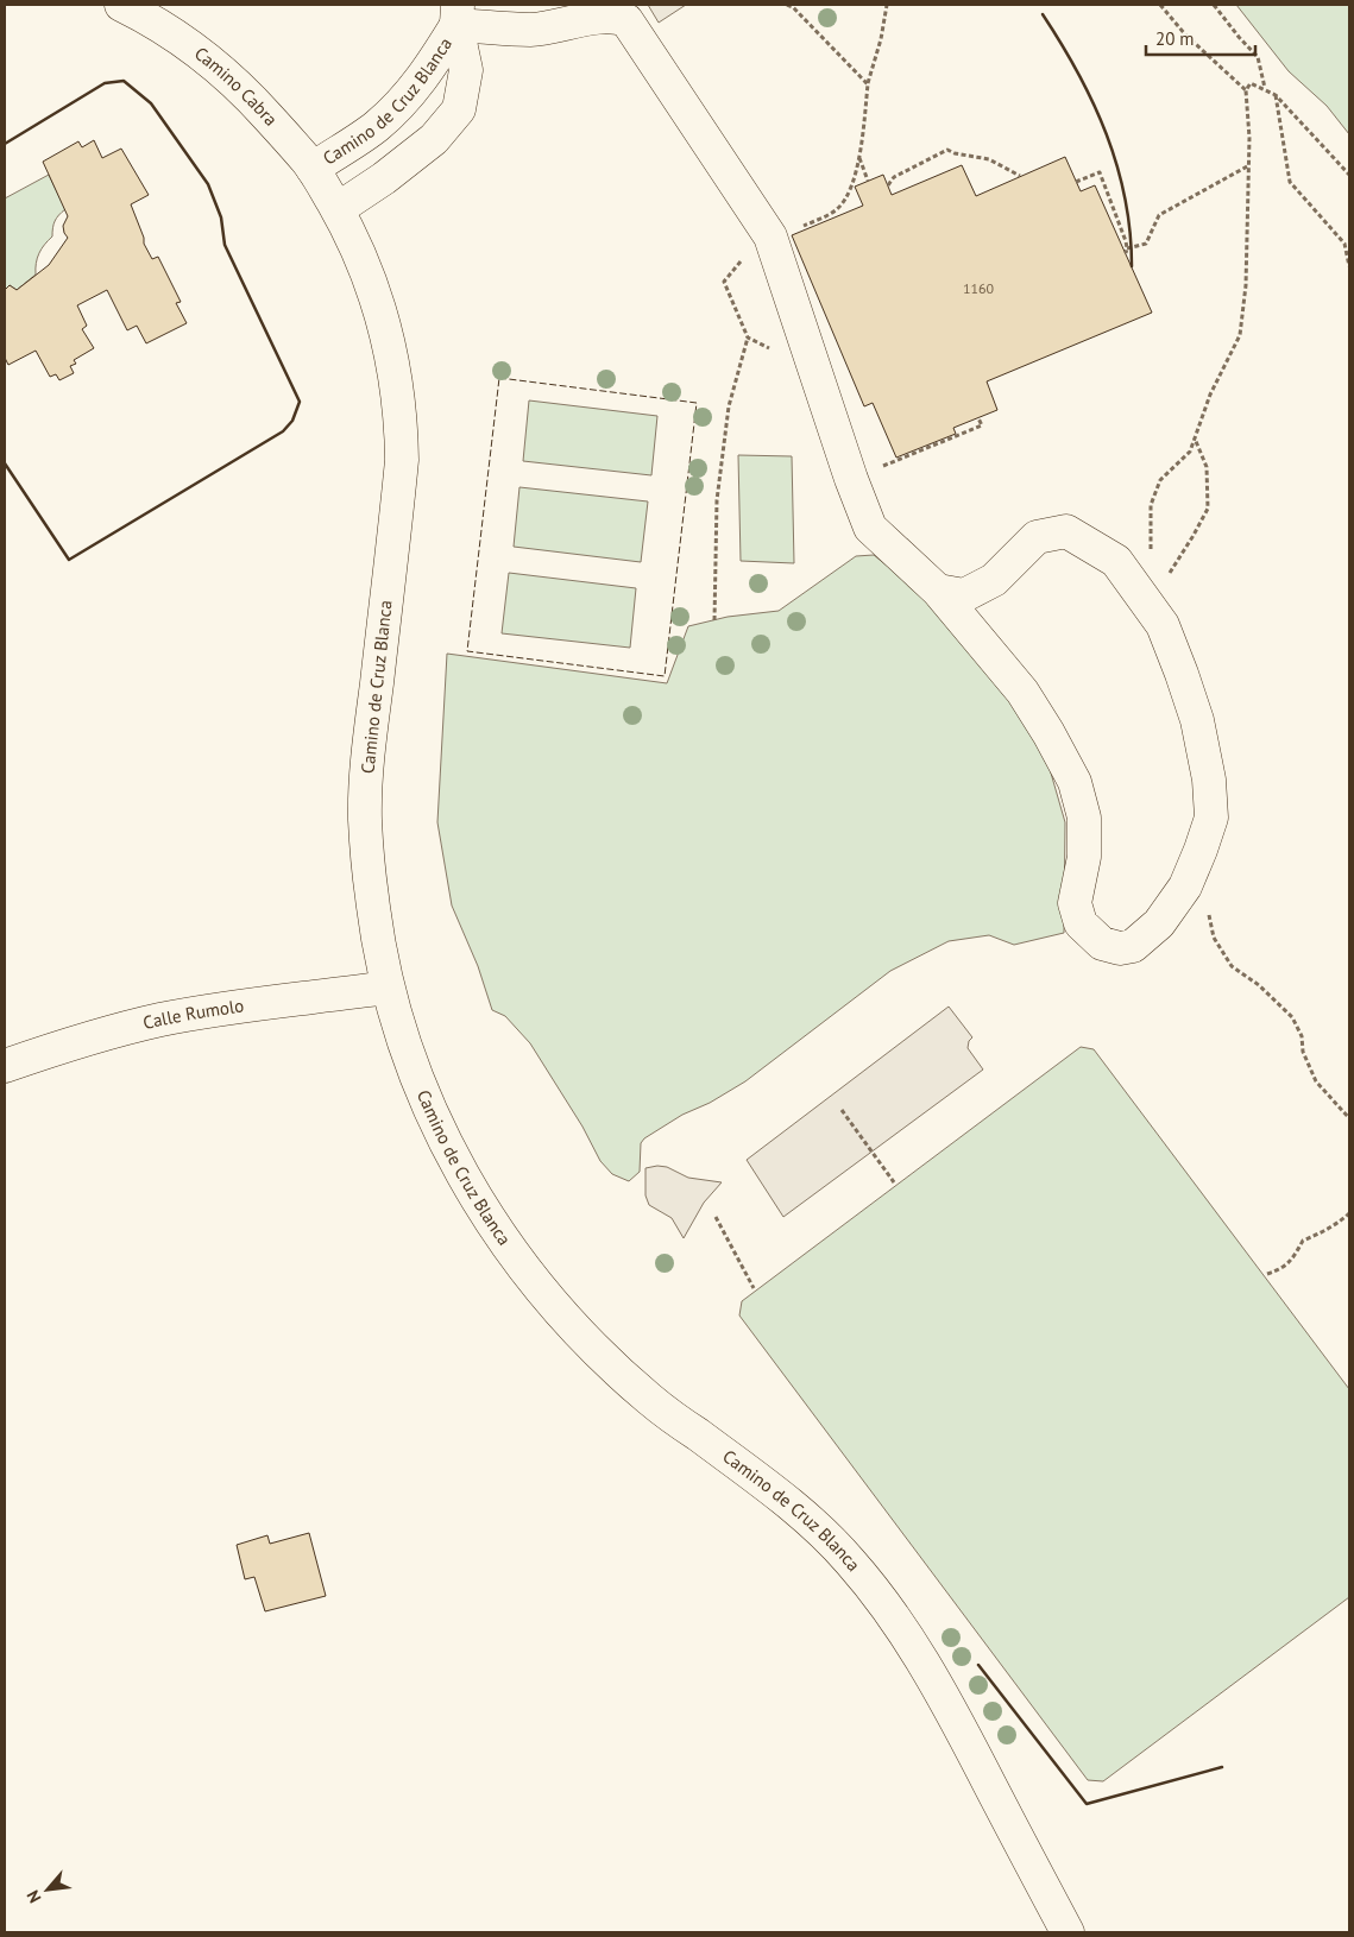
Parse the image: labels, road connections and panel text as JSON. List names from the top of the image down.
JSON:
{
  "streets": {
    "street": ["Camino Cabra", "Camino de Cruz Blanca", "Calle Rumolo"]
  },
  "crossings": [
    ["Camino Cabra", "Camino de Cruz Blanca"],
    ["Camino de Cruz Blanca", "Calle Rumolo"]
  ],
  "house_numbers": ["1160"],
  "scale_bar": "20 m",
  "north": "bottom left"
}
